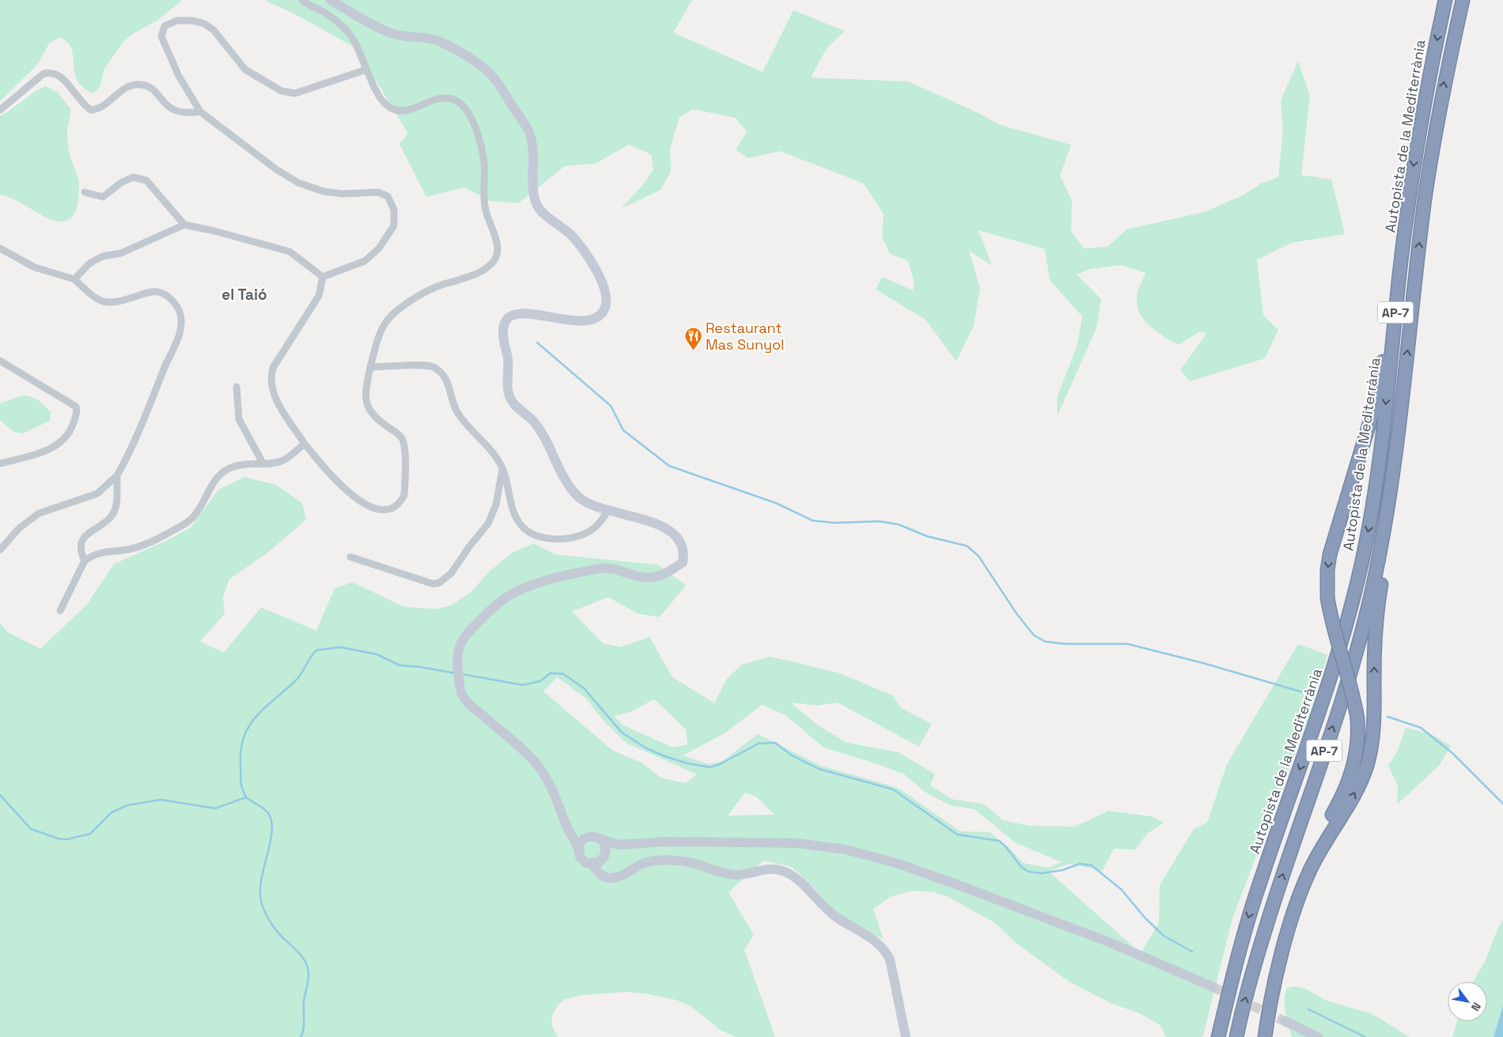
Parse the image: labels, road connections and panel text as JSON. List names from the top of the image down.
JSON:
{
  "streets": {
    "highway": ["Autopista de la Mediterrània", "AP-7"]
  },
  "districts": ["el Taió"],
  "places": {
    "restaurant": ["Restaurant Mas Sunyol"]
  },
  "north": "bottom right"
}
